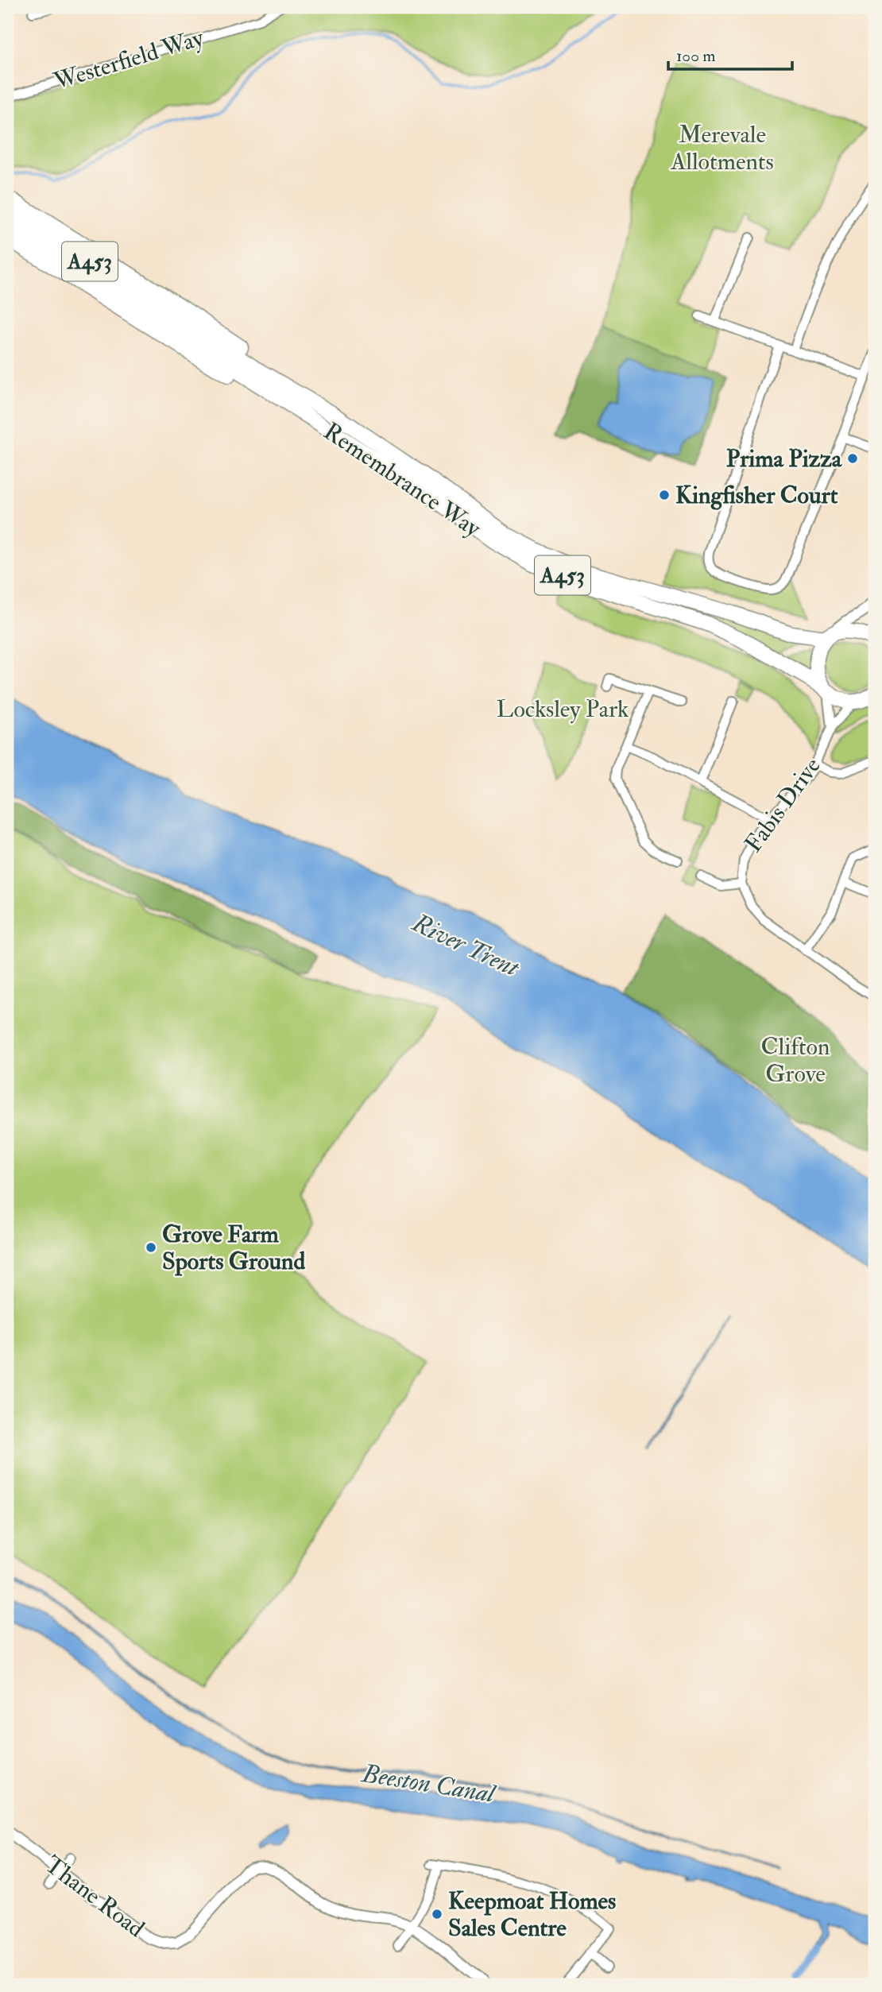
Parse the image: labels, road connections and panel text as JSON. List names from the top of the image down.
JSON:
{
  "streets": {
    "highway": ["A453", "Remembrance Way"],
    "street": ["Westerfield Way", "Fabis Drive", "Thane Road"]
  },
  "crossings": [
    ["Remembrance Way", "Fabis Drive"]
  ],
  "water": ["River Trent", "Beeston Canal"],
  "parks": ["Merevale Allotments", "Locksley Park", "Clifton Grove"],
  "places": [
    "Prima Pizza",
    "Kingfisher Court",
    "Grove Farm Sports Ground",
    "Keepmoat Homes Sales Centre"
  ],
  "scale_bar": "100 m"
}
